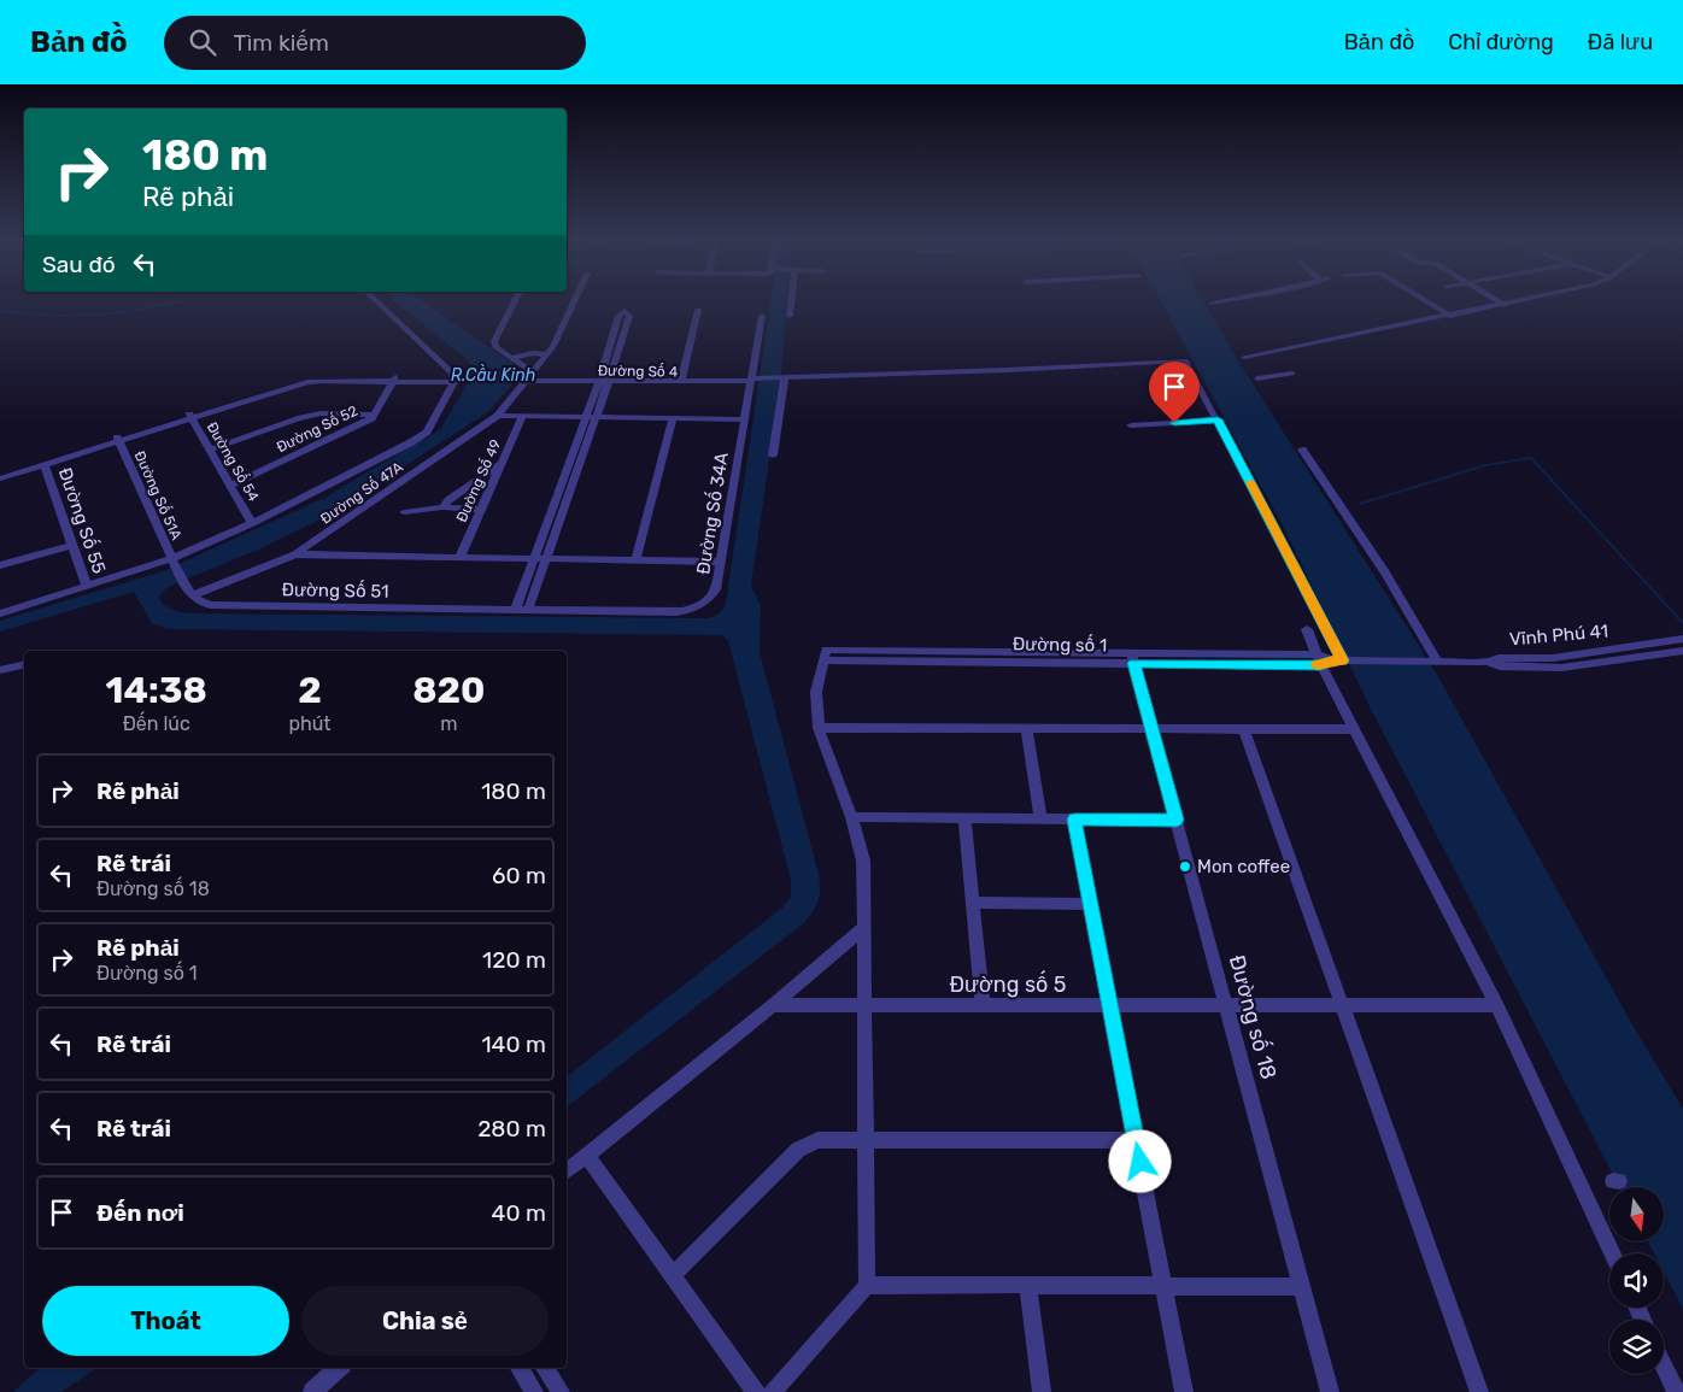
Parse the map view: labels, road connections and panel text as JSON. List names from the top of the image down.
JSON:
{
  "streets": {
    "street": [
      "Đường Số 4",
      "Đường Số 52",
      "Đường Số 54",
      "Đường Số 49",
      "Đường Số 47A",
      "Đường Số 51A",
      "Đường Số 34A",
      "Đường Số 55",
      "Đường Số 51",
      "Vĩnh Phú 41",
      "Đường số 1",
      "Đường số 5",
      "Đường số 18"
    ]
  },
  "crossings": [
    ["Đường Số 4", "Đường Số 47A"],
    ["Đường Số 4", "Đường Số 34A"],
    ["Đường Số 52", "Đường Số 54"],
    ["Đường Số 47A", "Đường Số 51"],
    ["Đường Số 34A", "Đường Số 51"],
    ["Vĩnh Phú 41", "Đường số 1"],
    ["Đường số 1", "Đường số 18"],
    ["Đường số 5", "Đường số 18"]
  ],
  "water": ["R.Cầu Kinh"],
  "places": ["Mon coffee"],
  "north": "bottom",
  "page": {
    "header": "Bản đồ",
    "search": "Tìm kiếm",
    "nav": ["Bản đồ", "Chỉ đường", "Đã lưu"],
    "turn": ["180 m", "Rẽ phải"],
    "then": "Sau đó",
    "eta": [
      "14:38",
      "Đến lúc",
      "2",
      "phút",
      "820",
      "m"
    ],
    "list": [
      {
        "name": "Rẽ phải",
        "value": "180 m"
      },
      {
        "name": "Rẽ trái",
        "note": "Đường số 18",
        "value": "60 m"
      },
      {
        "name": "Rẽ phải",
        "note": "Đường số 1",
        "value": "120 m"
      },
      {
        "name": "Rẽ trái",
        "value": "140 m"
      },
      {
        "name": "Rẽ trái",
        "value": "280 m"
      },
      {
        "name": "Đến nơi",
        "value": "40 m"
      }
    ],
    "buttons": ["Thoát", "Chia sẻ"]
  }
}
